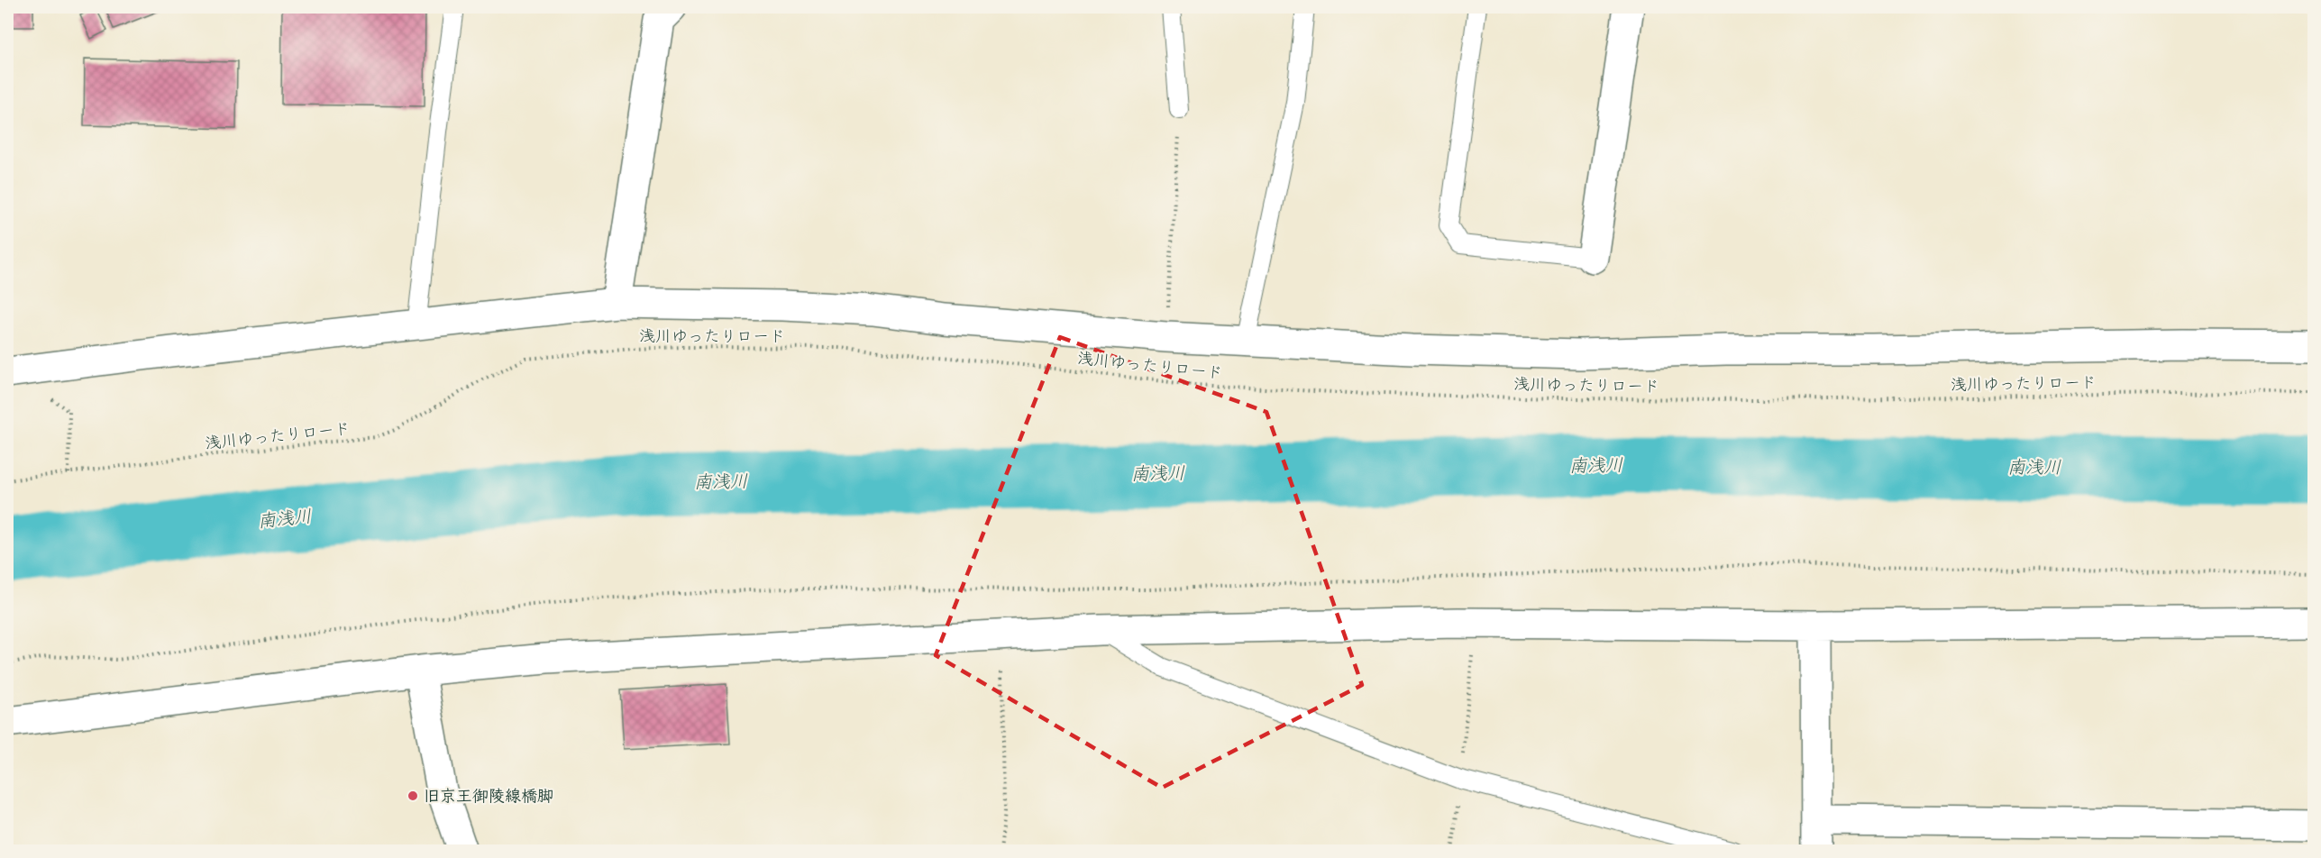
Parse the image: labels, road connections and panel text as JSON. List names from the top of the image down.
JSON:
{
  "streets": {
    "path": ["浅川ゆったりロード"]
  },
  "water": ["南浅川"],
  "places": ["旧京王御陵線橋脚"]
}
